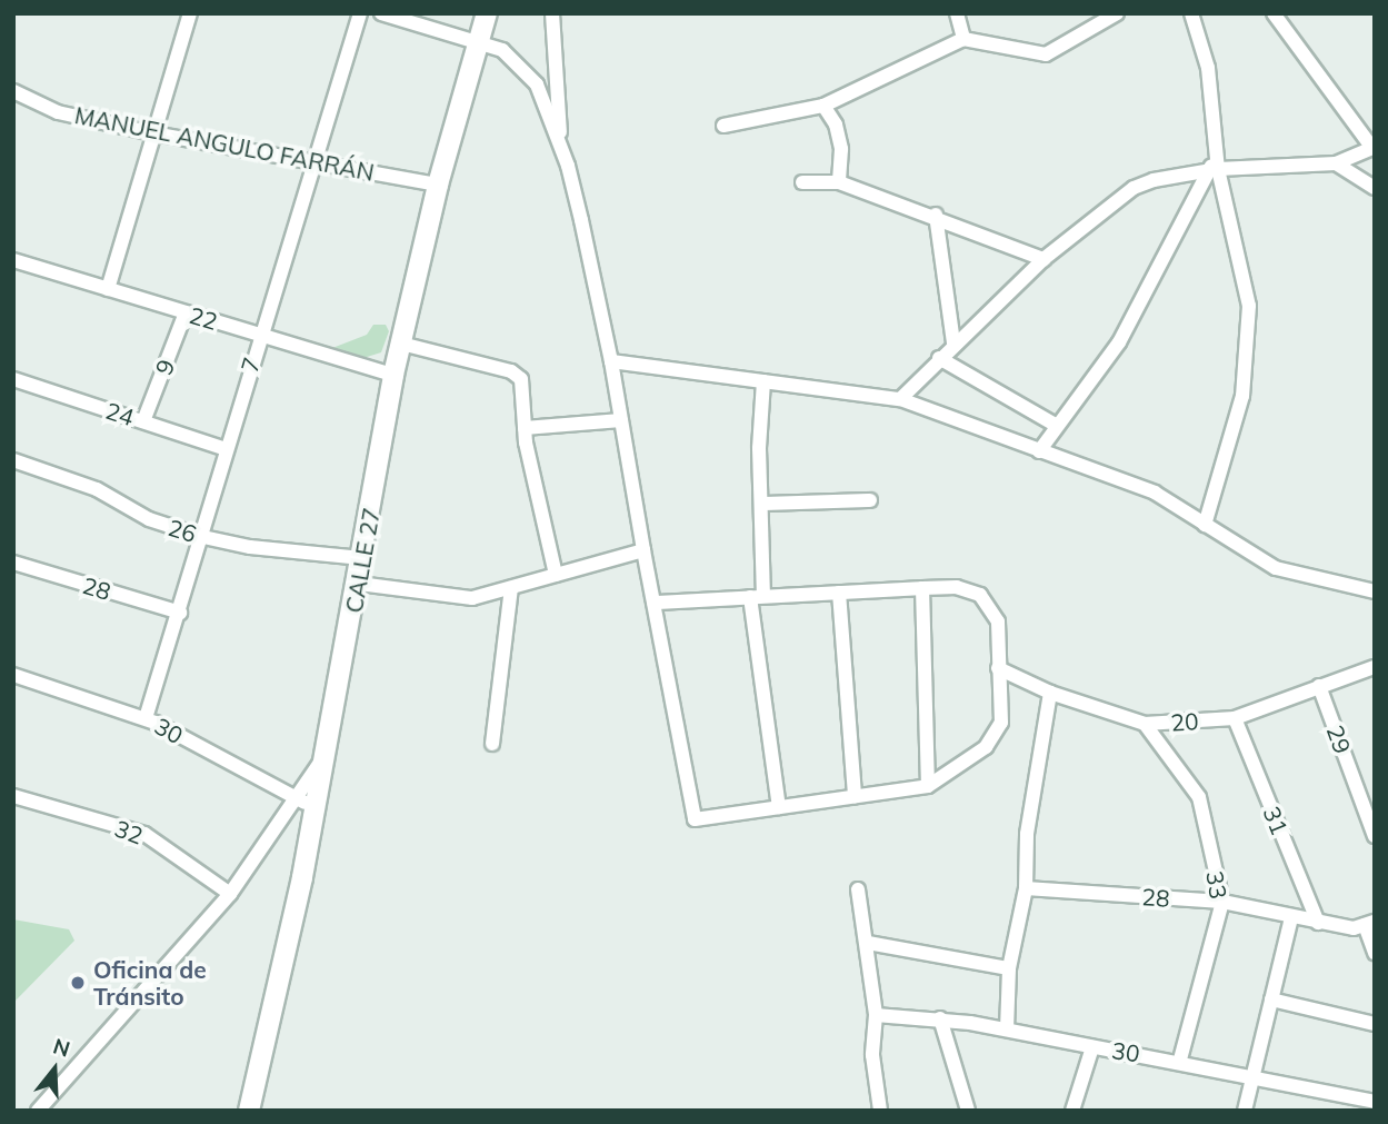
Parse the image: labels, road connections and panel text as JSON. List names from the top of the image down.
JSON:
{
  "streets": {
    "main road": ["CALLE 27"],
    "street": [
      "MANUEL ANGULO FARRÁN",
      "22",
      "7",
      "9",
      "24",
      "26",
      "28",
      "20",
      "30",
      "29",
      "31",
      "32",
      "33"
    ]
  },
  "crossings": [
    ["MANUEL ANGULO FARRÁN", "7"],
    ["MANUEL ANGULO FARRÁN", "CALLE 27"],
    ["22", "7"],
    ["22", "9"],
    ["22", "CALLE 27"],
    ["7", "24"],
    ["7", "26"],
    ["7", "28"],
    ["7", "30"],
    ["9", "24"],
    ["26", "CALLE 27"],
    ["CALLE 27", "30"],
    ["28", "31"],
    ["28", "33"],
    ["20", "29"],
    ["20", "31"],
    ["20", "33"],
    ["30", "33"]
  ],
  "places": ["Oficina de Tránsito"],
  "north": "top"
}
